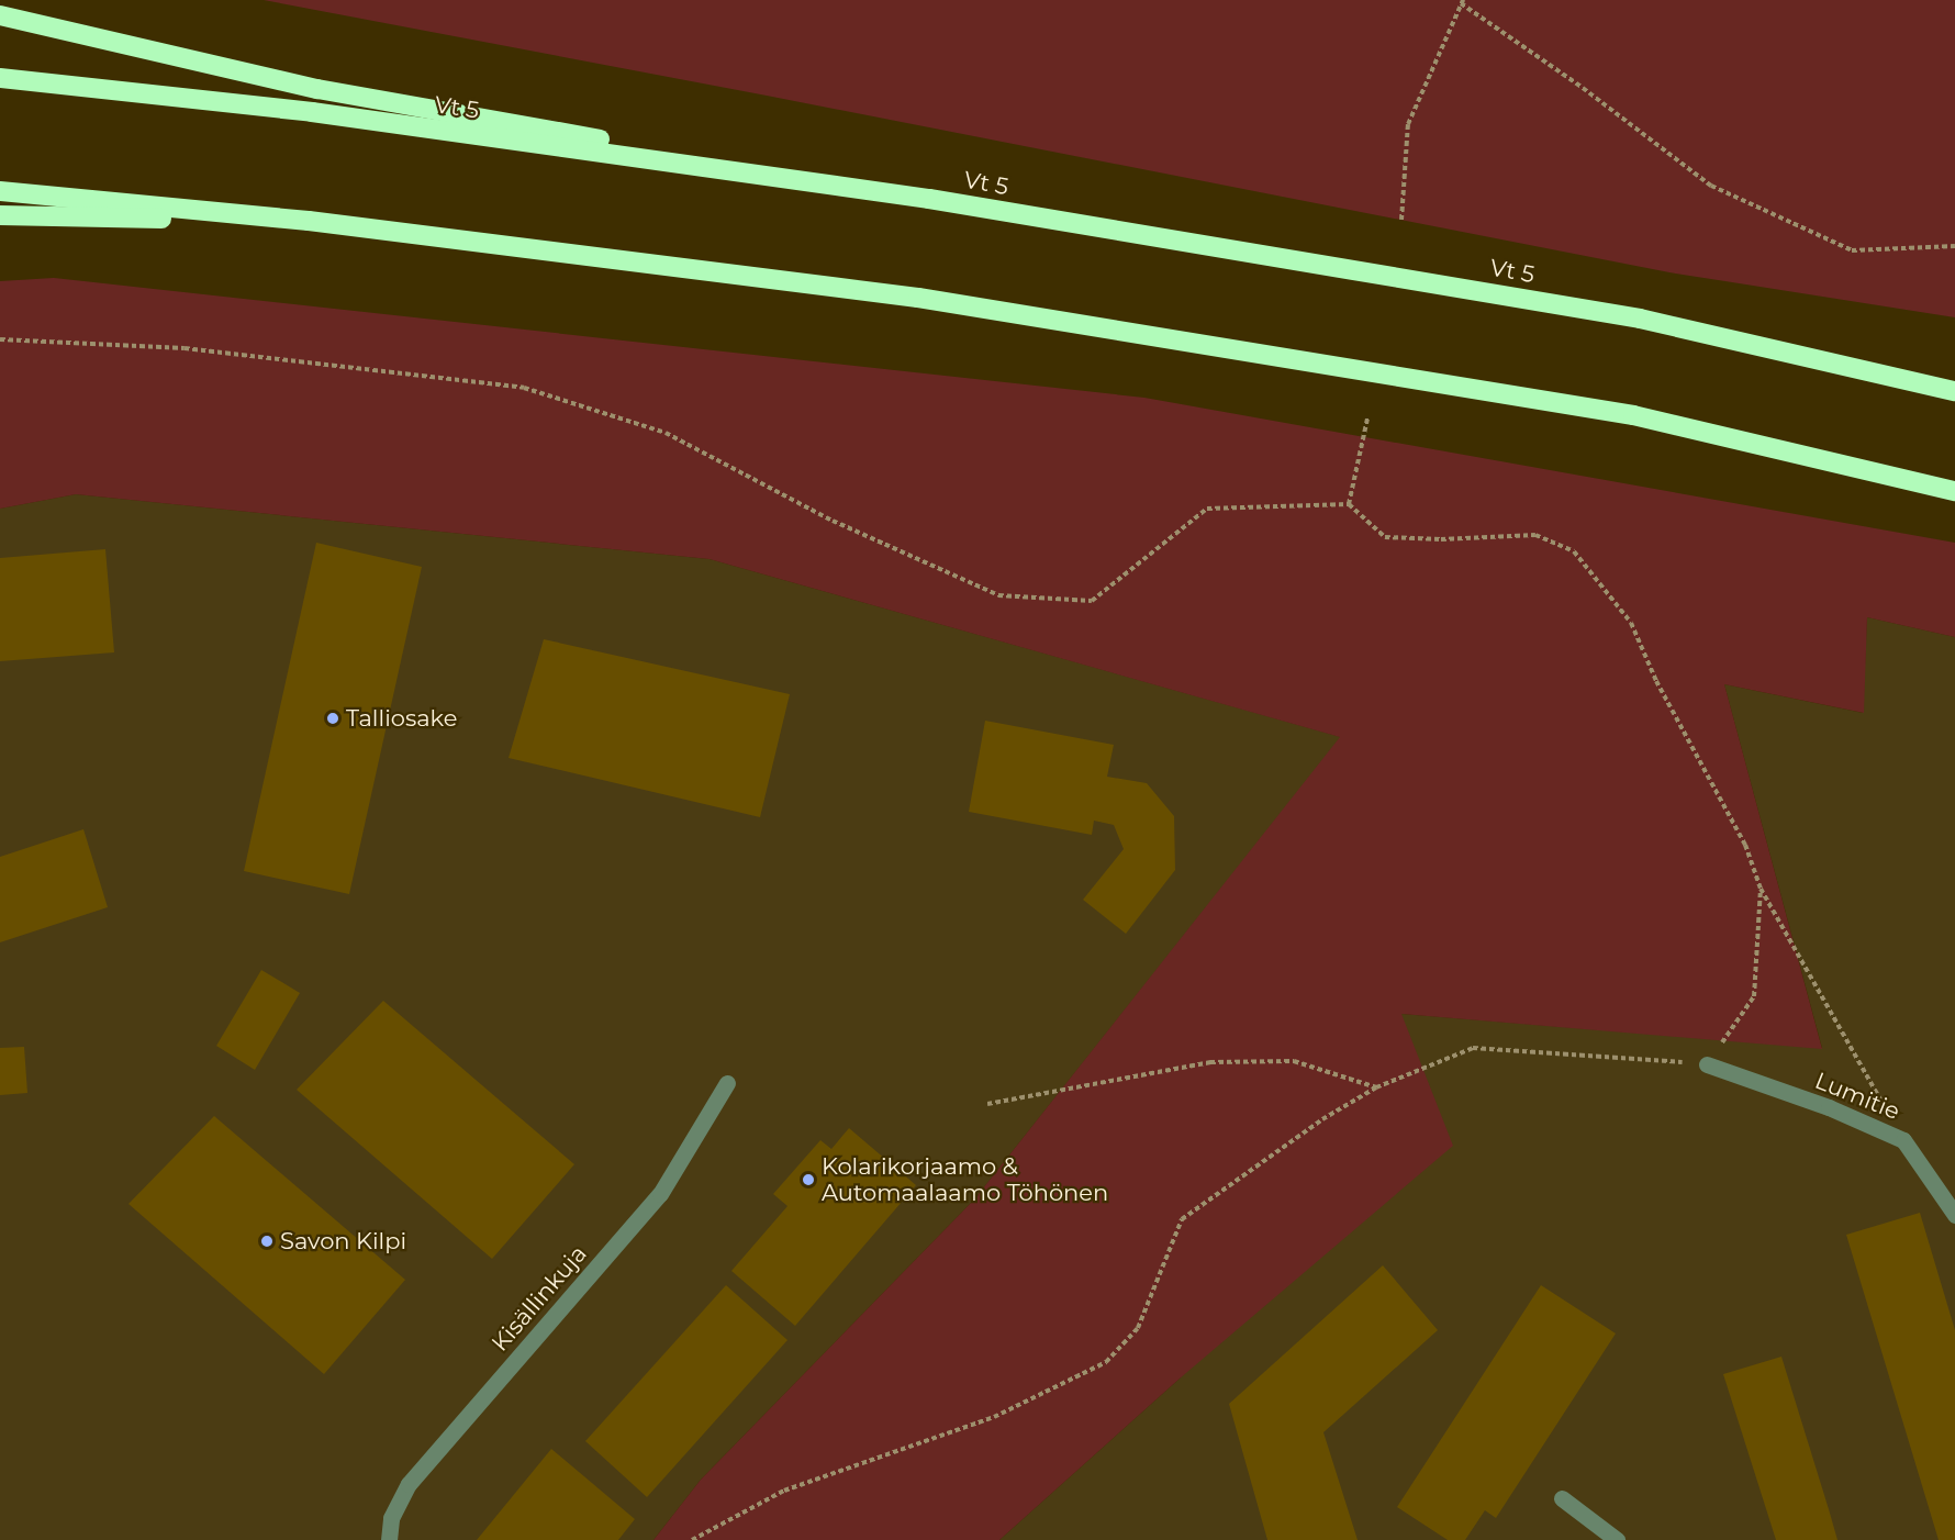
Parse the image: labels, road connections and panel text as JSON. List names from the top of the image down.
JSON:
{
  "streets": {
    "highway": ["Vt 5"],
    "street": ["Lumitie", "Kisällinkuja"]
  },
  "places": ["Talliosake", "Kolarikorjaamo & Automaalaamo Töhönen", "Savon Kilpi"]
}
